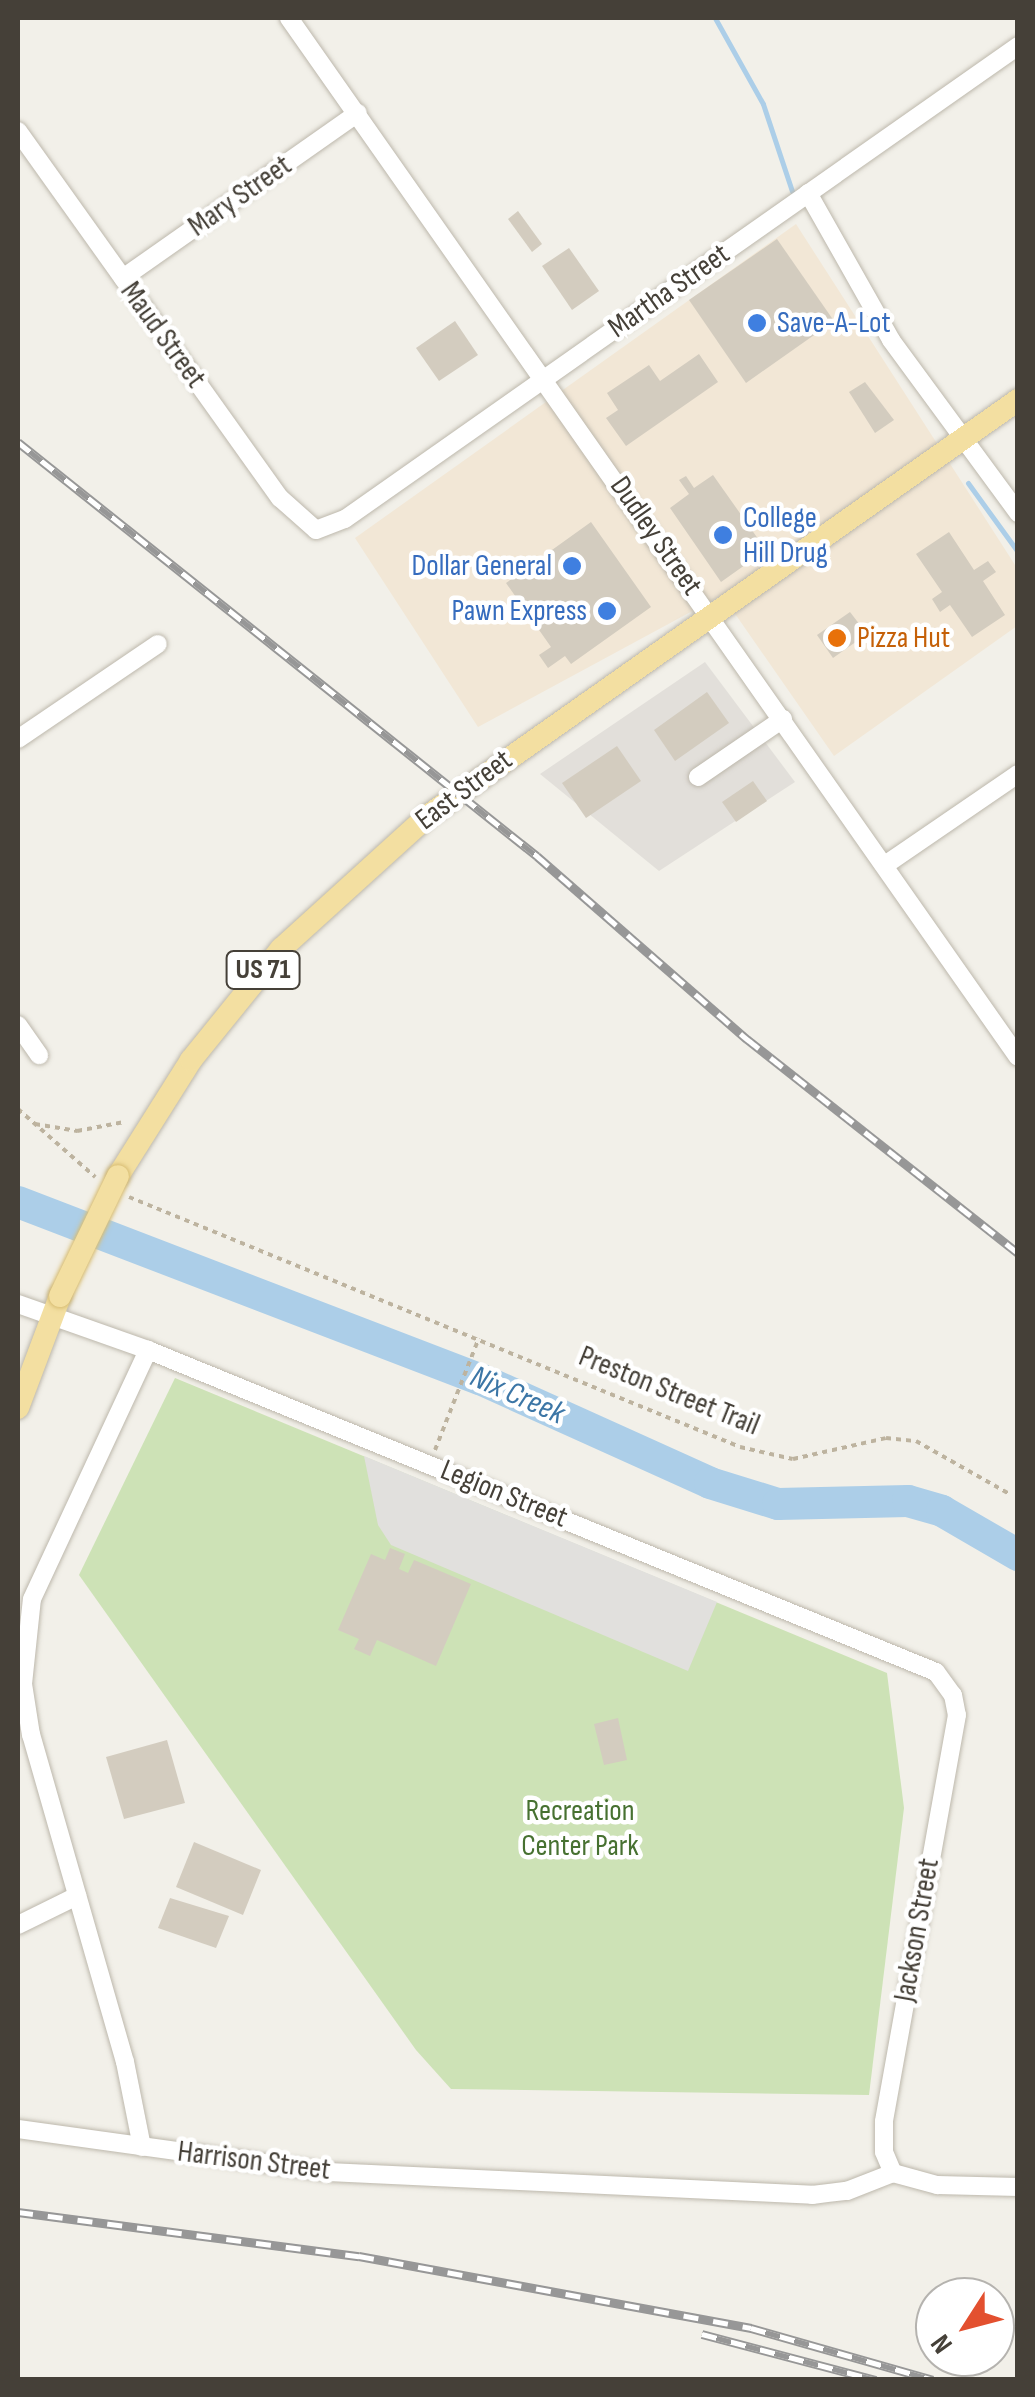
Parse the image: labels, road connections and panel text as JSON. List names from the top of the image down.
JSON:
{
  "streets": {
    "main road": ["East Street", "US 71"],
    "street": [
      "Mary Street",
      "Martha Street",
      "Maud Street",
      "Dudley Street",
      "Legion Street",
      "Jackson Street",
      "Harrison Street"
    ],
    "path": ["Preston Street Trail"]
  },
  "crossings": [
    ["Mary Street", "Maud Street"],
    ["Mary Street", "Dudley Street"],
    ["Martha Street", "Maud Street"],
    ["Martha Street", "Dudley Street"],
    ["Dudley Street", "East Street"],
    ["East Street", "US 71"],
    ["East Street", "Preston Street Trail"],
    ["East Street", "Legion Street"],
    ["US 71", "Legion Street"],
    ["Legion Street", "Jackson Street"],
    ["Legion Street", "Harrison Street"],
    ["Jackson Street", "Harrison Street"]
  ],
  "water": ["Nix Creek"],
  "parks": ["Recreation Center Park"],
  "places": [
    "Save-A-Lot",
    "College Hill Drug",
    "Dollar General",
    "Pawn Express",
    "Pizza Hut"
  ],
  "north": "bottom left"
}
